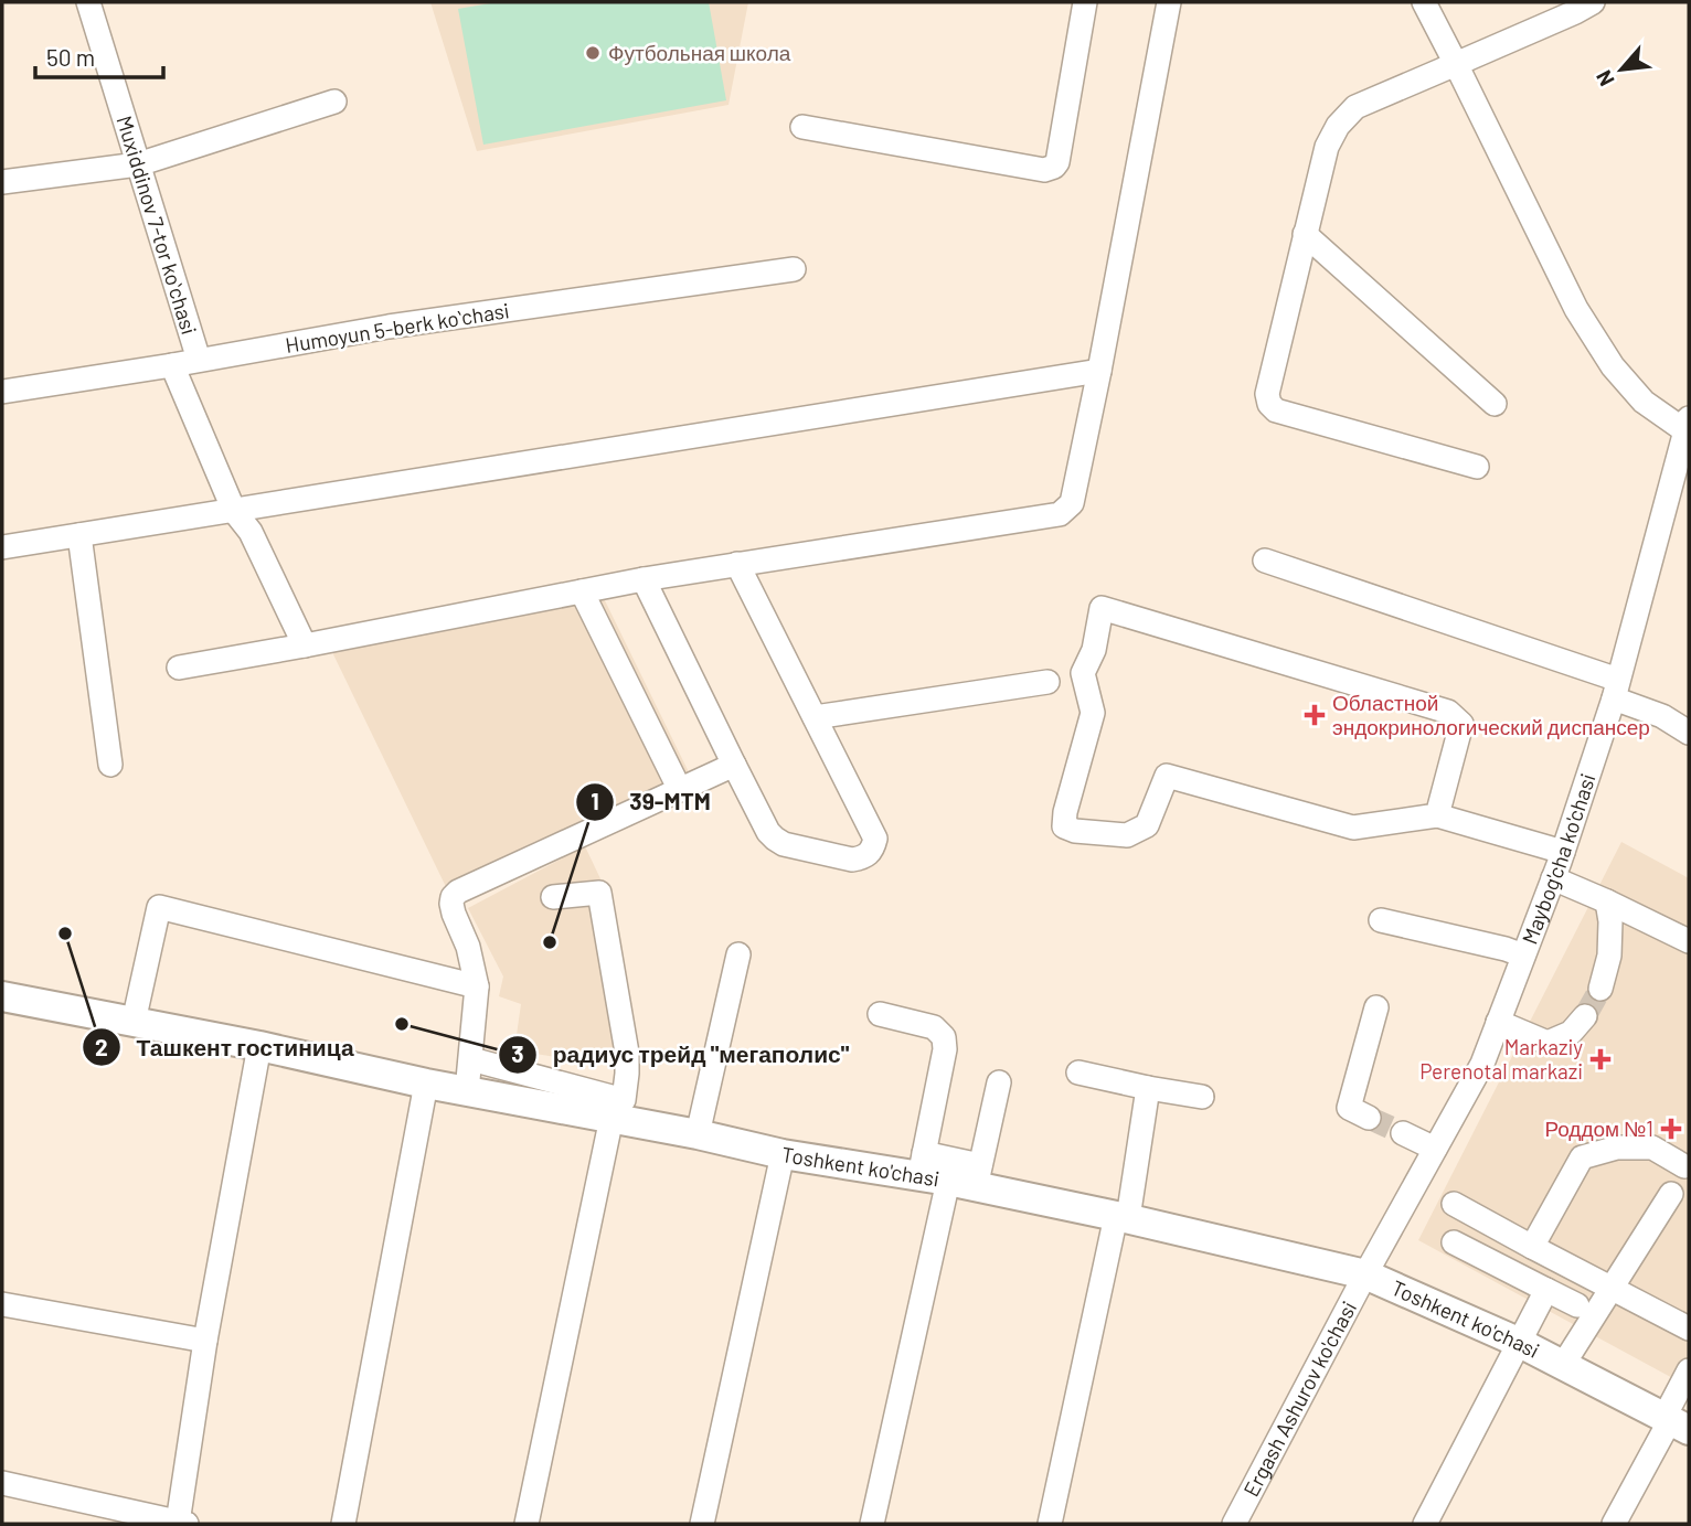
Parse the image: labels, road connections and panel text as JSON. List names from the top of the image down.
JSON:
{
  "streets": {
    "main road": ["Toshkent ko'chasi"],
    "street": [
      "Muxiddinov 7-tor koʻchasi",
      "Humoyun 5-berk koʻchasi",
      "Maybog'cha ko'chasi",
      "Ergash Ashurov ko'chasi"
    ]
  },
  "crossings": [
    ["Muxiddinov 7-tor koʻchasi", "Humoyun 5-berk koʻchasi"],
    ["Maybog'cha ko'chasi", "Toshkent ko'chasi"],
    ["Maybog'cha ko'chasi", "Ergash Ashurov ko'chasi"],
    ["Toshkent ko'chasi", "Ergash Ashurov ko'chasi"]
  ],
  "places": {
    "other": [
      "Футбольная школа",
      "Ташкент гостиница",
      "39-MTM",
      "радиус трейд \"мегаполис\""
    ],
    "health": ["Областной эндокринологический диспансер", "Markaziy Perenotal markazi", "Роддом №1"]
  },
  "scale_bar": "50 m",
  "north": "bottom left"
}
